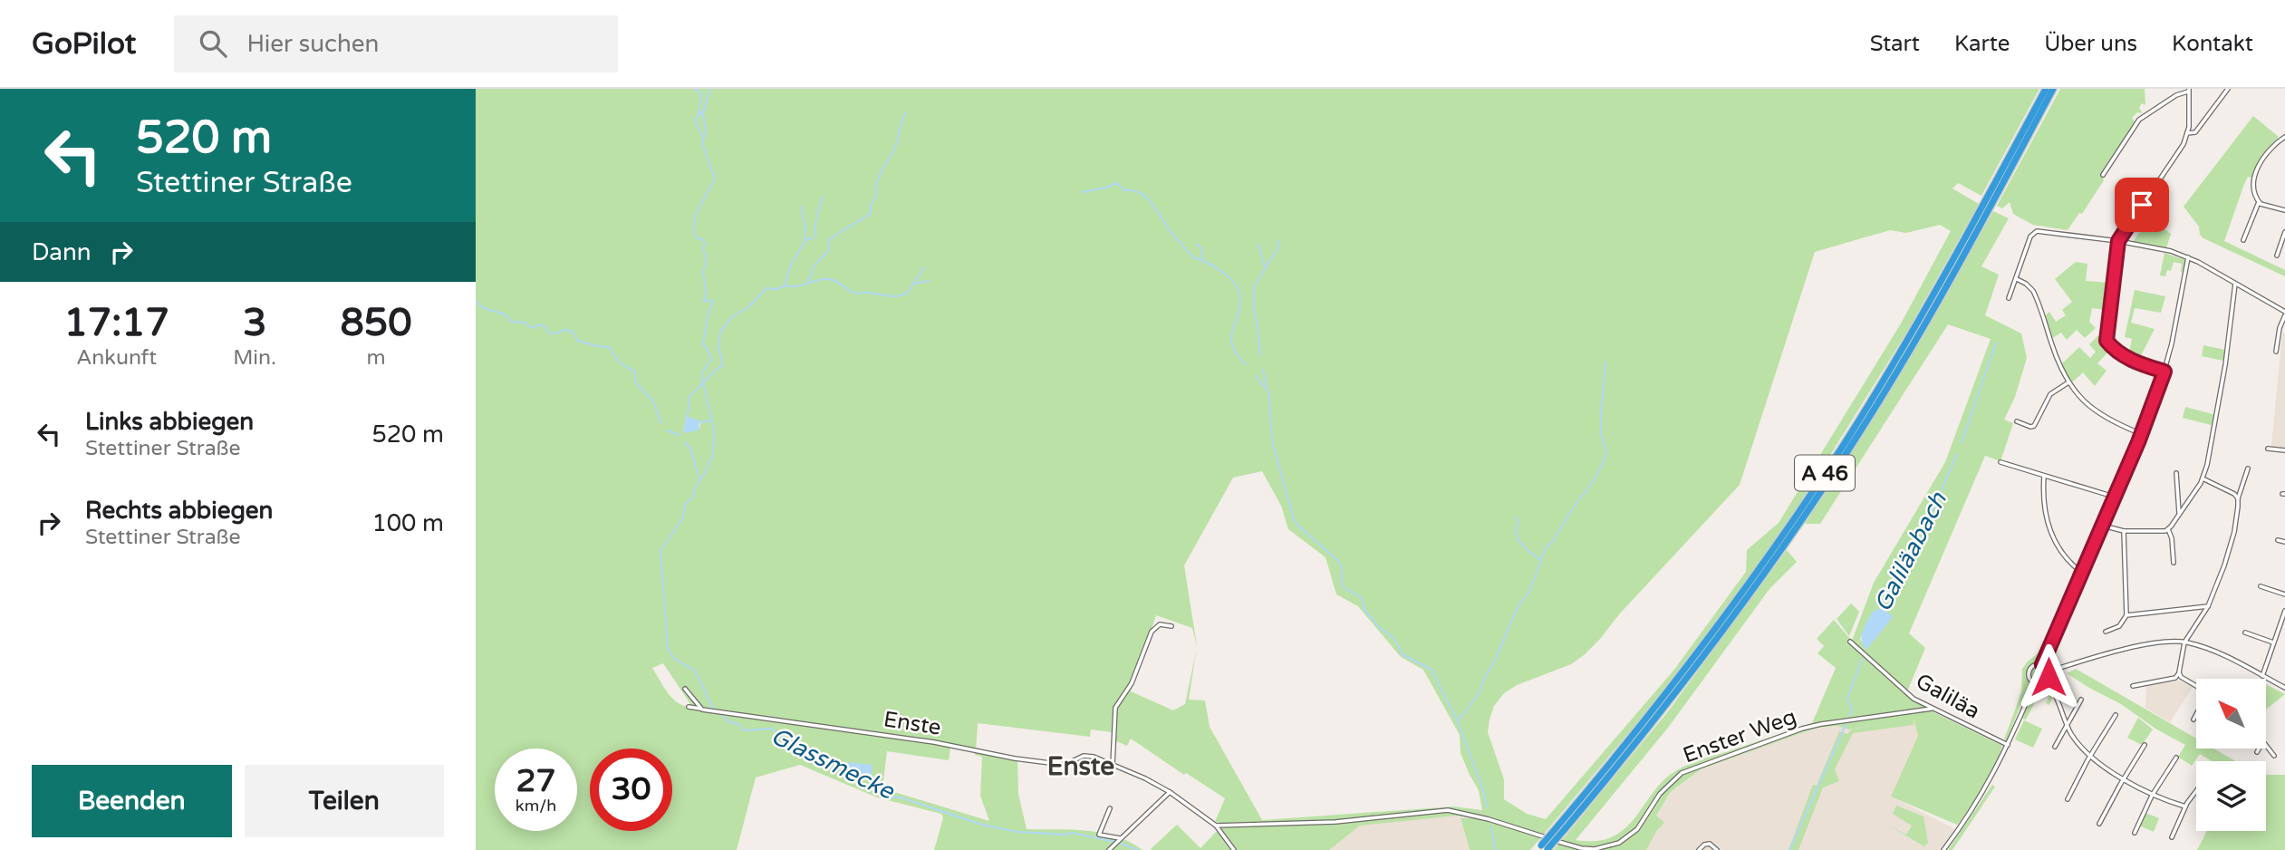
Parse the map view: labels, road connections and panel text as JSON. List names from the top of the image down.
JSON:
{
  "streets": {
    "highway": ["A 46"],
    "street": ["Galiläa", "Enste", "Enster Weg"]
  },
  "crossings": [
    ["Galiläa", "Enster Weg"],
    ["Enste", "Enster Weg"]
  ],
  "districts": ["Enste"],
  "water": ["Galiläabach", "Glassmecke"],
  "north": "top left",
  "page": {
    "header": "GoPilot",
    "search": "Hier suchen",
    "nav": [
      "Start",
      "Karte",
      "Über uns",
      "Kontakt"
    ],
    "turn": ["520 m", "Stettiner Straße"],
    "then": "Dann",
    "eta": [
      "17:17",
      "Ankunft",
      "3",
      "Min.",
      "850",
      "m"
    ],
    "list": [
      {
        "name": "Links abbiegen",
        "note": "Stettiner Straße",
        "value": "520 m"
      },
      {
        "name": "Rechts abbiegen",
        "note": "Stettiner Straße",
        "value": "100 m"
      }
    ],
    "speed": "27 km/h",
    "limit": "30",
    "buttons": ["Beenden", "Teilen"]
  }
}
